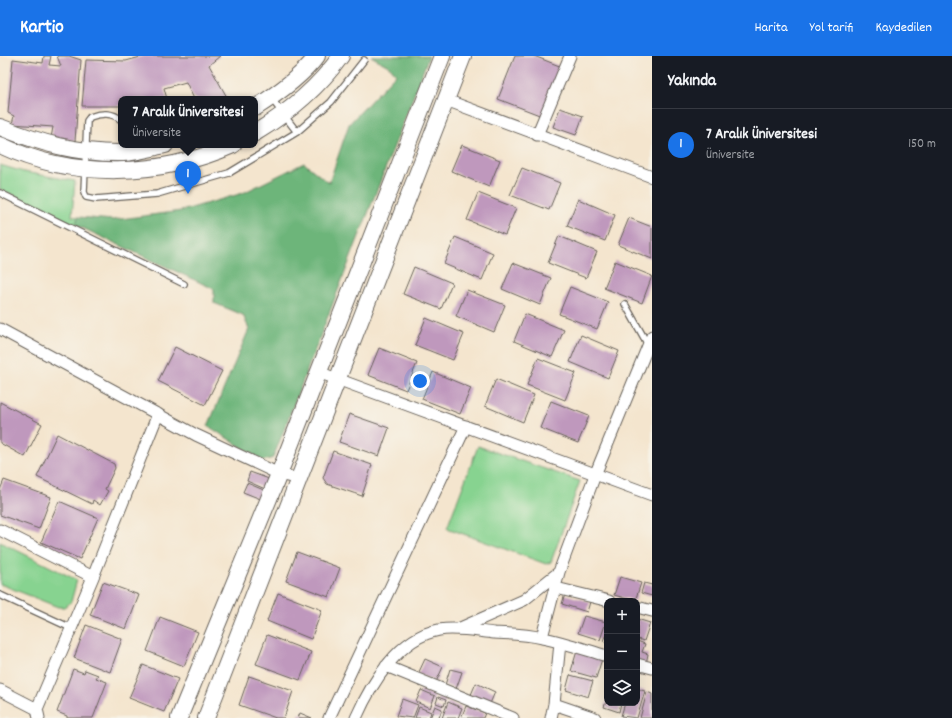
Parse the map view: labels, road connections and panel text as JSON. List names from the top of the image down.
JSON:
{
  "page": {
    "header": "Kartio",
    "nav": ["Harita", "Yol tarifi", "Kaydedilen"],
    "heading": "Yakında",
    "popup": ["7 Aralık Üniversitesi", "Üniversite"],
    "list": [
      {
        "mark": "1",
        "name": "7 Aralık Üniversitesi",
        "note": "Üniversite",
        "value": "150 m"
      }
    ],
    "pins": "1",
    "map_buttons": ["+", "−"]
  }
}
